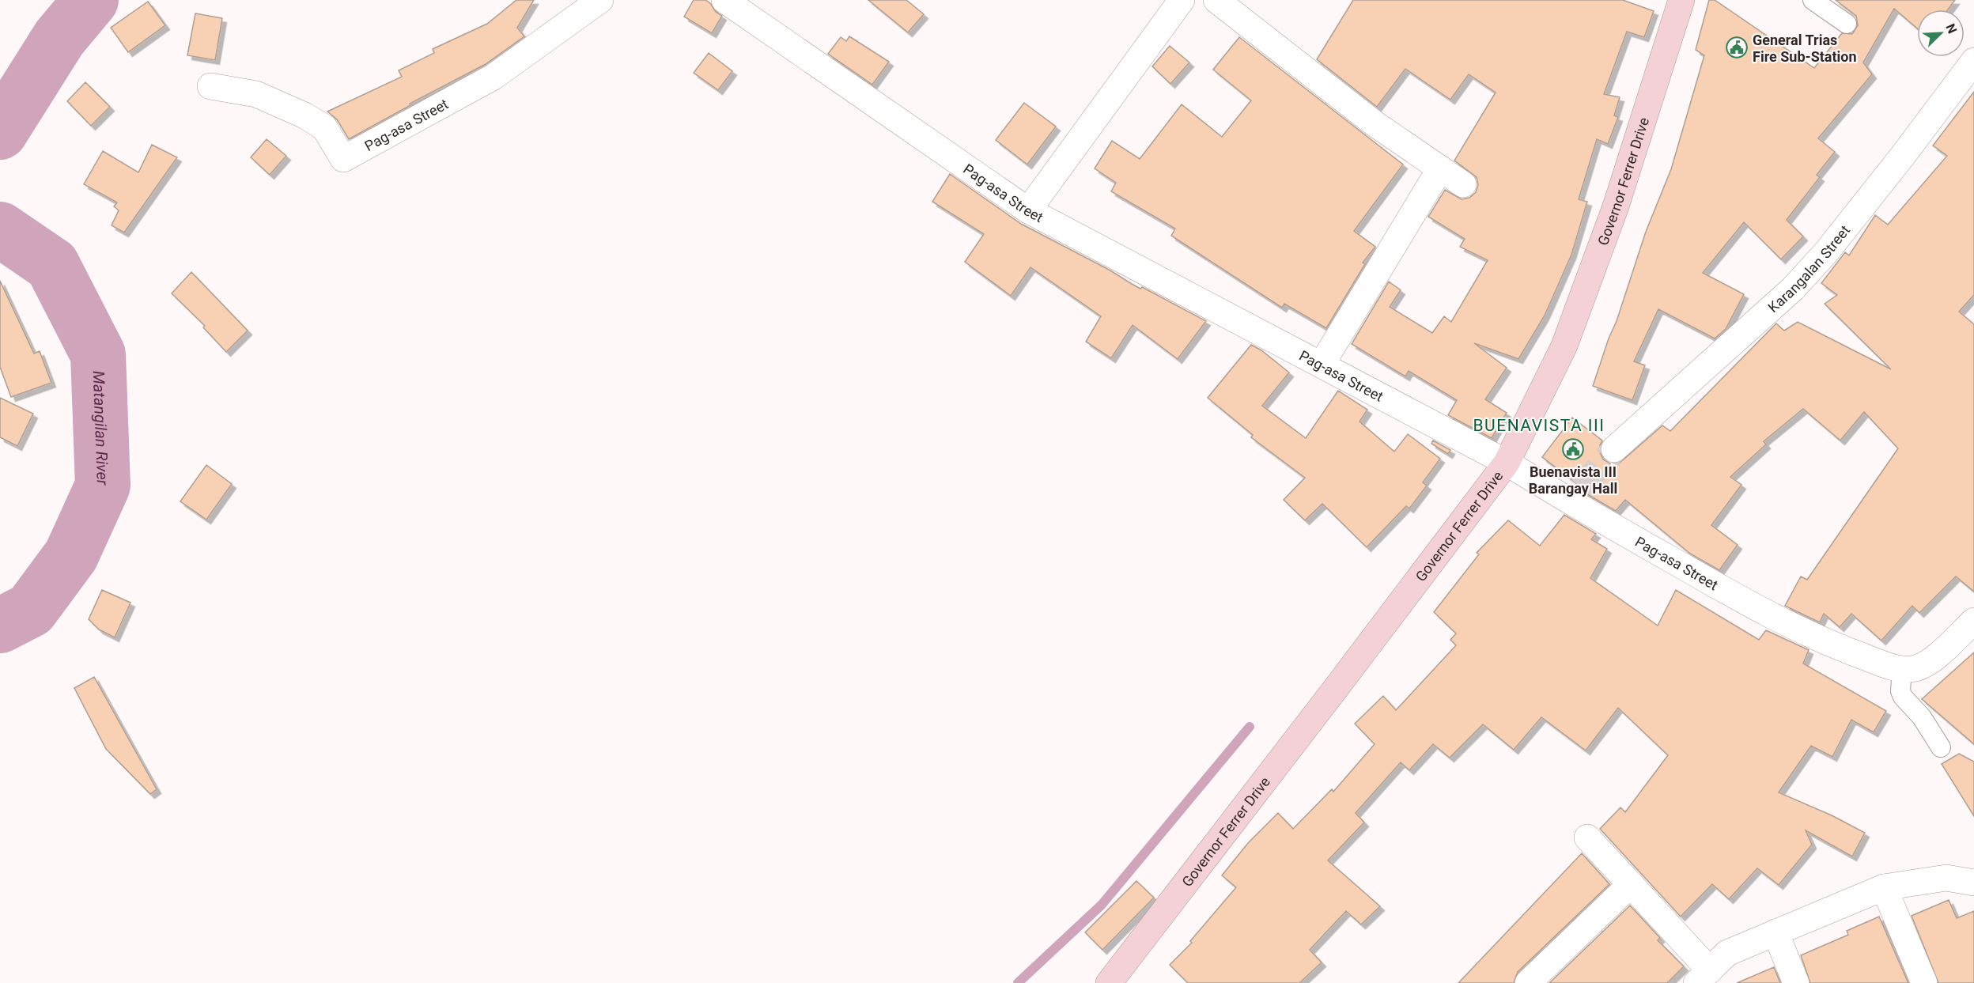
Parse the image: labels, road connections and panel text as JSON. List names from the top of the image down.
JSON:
{
  "streets": {
    "main road": ["Governor Ferrer Drive"],
    "street": ["Pag-asa Street", "Karangalan Street"]
  },
  "crossings": [
    ["Pag-asa Street", "Governor Ferrer Drive"]
  ],
  "districts": ["BUENAVISTA III"],
  "water": ["Matangilan River"],
  "places": {
    "public building": ["General Trias Fire Sub-Station", "Buenavista III Barangay Hall"]
  },
  "north": "top right"
}
